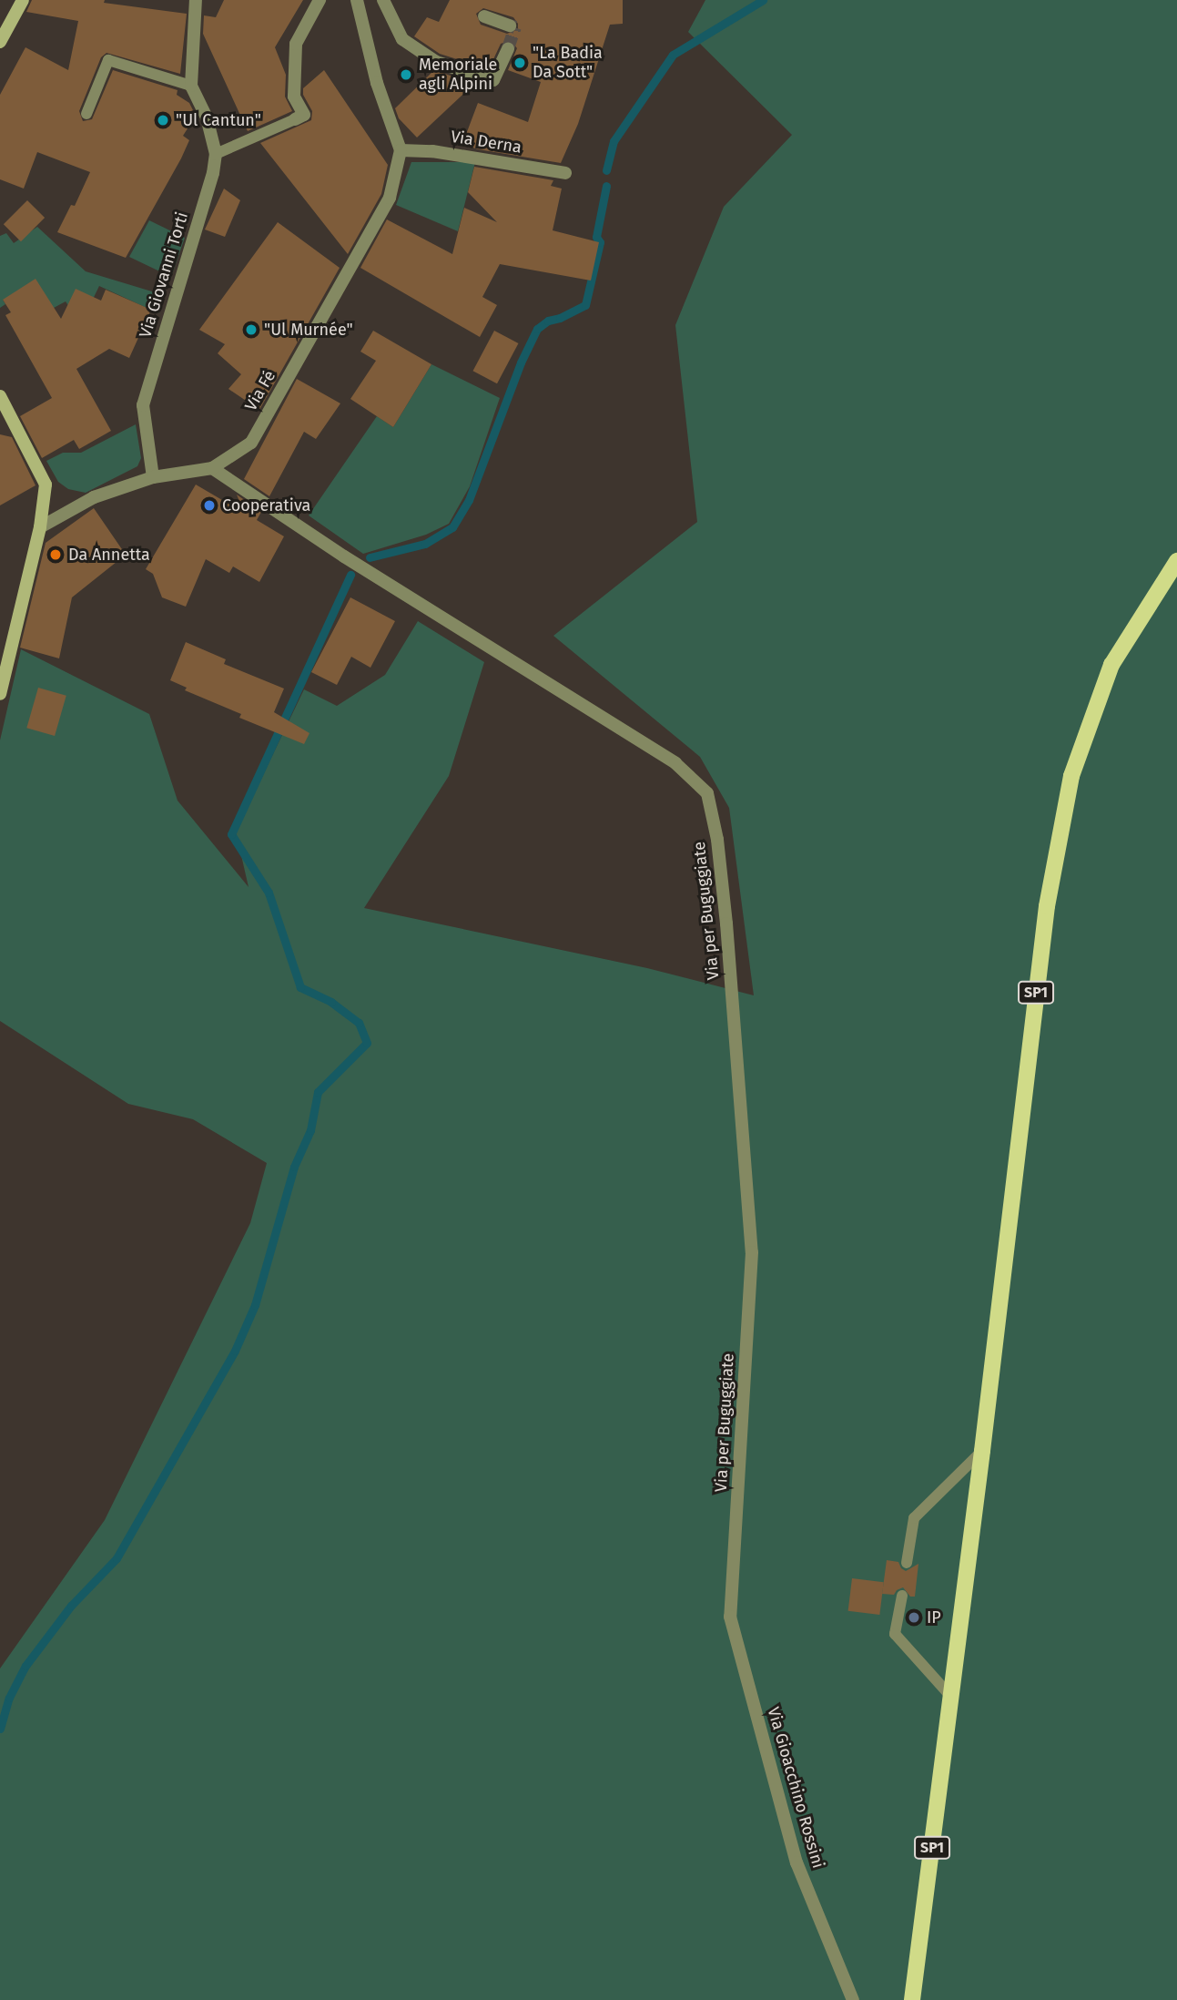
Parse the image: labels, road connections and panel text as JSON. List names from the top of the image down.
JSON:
{
  "streets": {
    "main road": ["SP1"],
    "street": [
      "Via Derna",
      "Via Giovanni Torti",
      "Via Fé",
      "Via per Buguggiate",
      "Via Gioacchino Rossini"
    ]
  },
  "crossings": [
    ["Via Derna", "Via Fé"],
    ["Via Giovanni Torti", "Via Fé"],
    ["Via Fé", "Via per Buguggiate"],
    ["Via per Buguggiate", "Via Gioacchino Rossini"]
  ],
  "places": [
    "\"La Badia Da Sott\"",
    "Memoriale agli Alpini",
    "\"Ul Cantun\"",
    "\"Ul Murnée\"",
    "Cooperativa",
    "Da Annetta",
    "IP"
  ]
}
